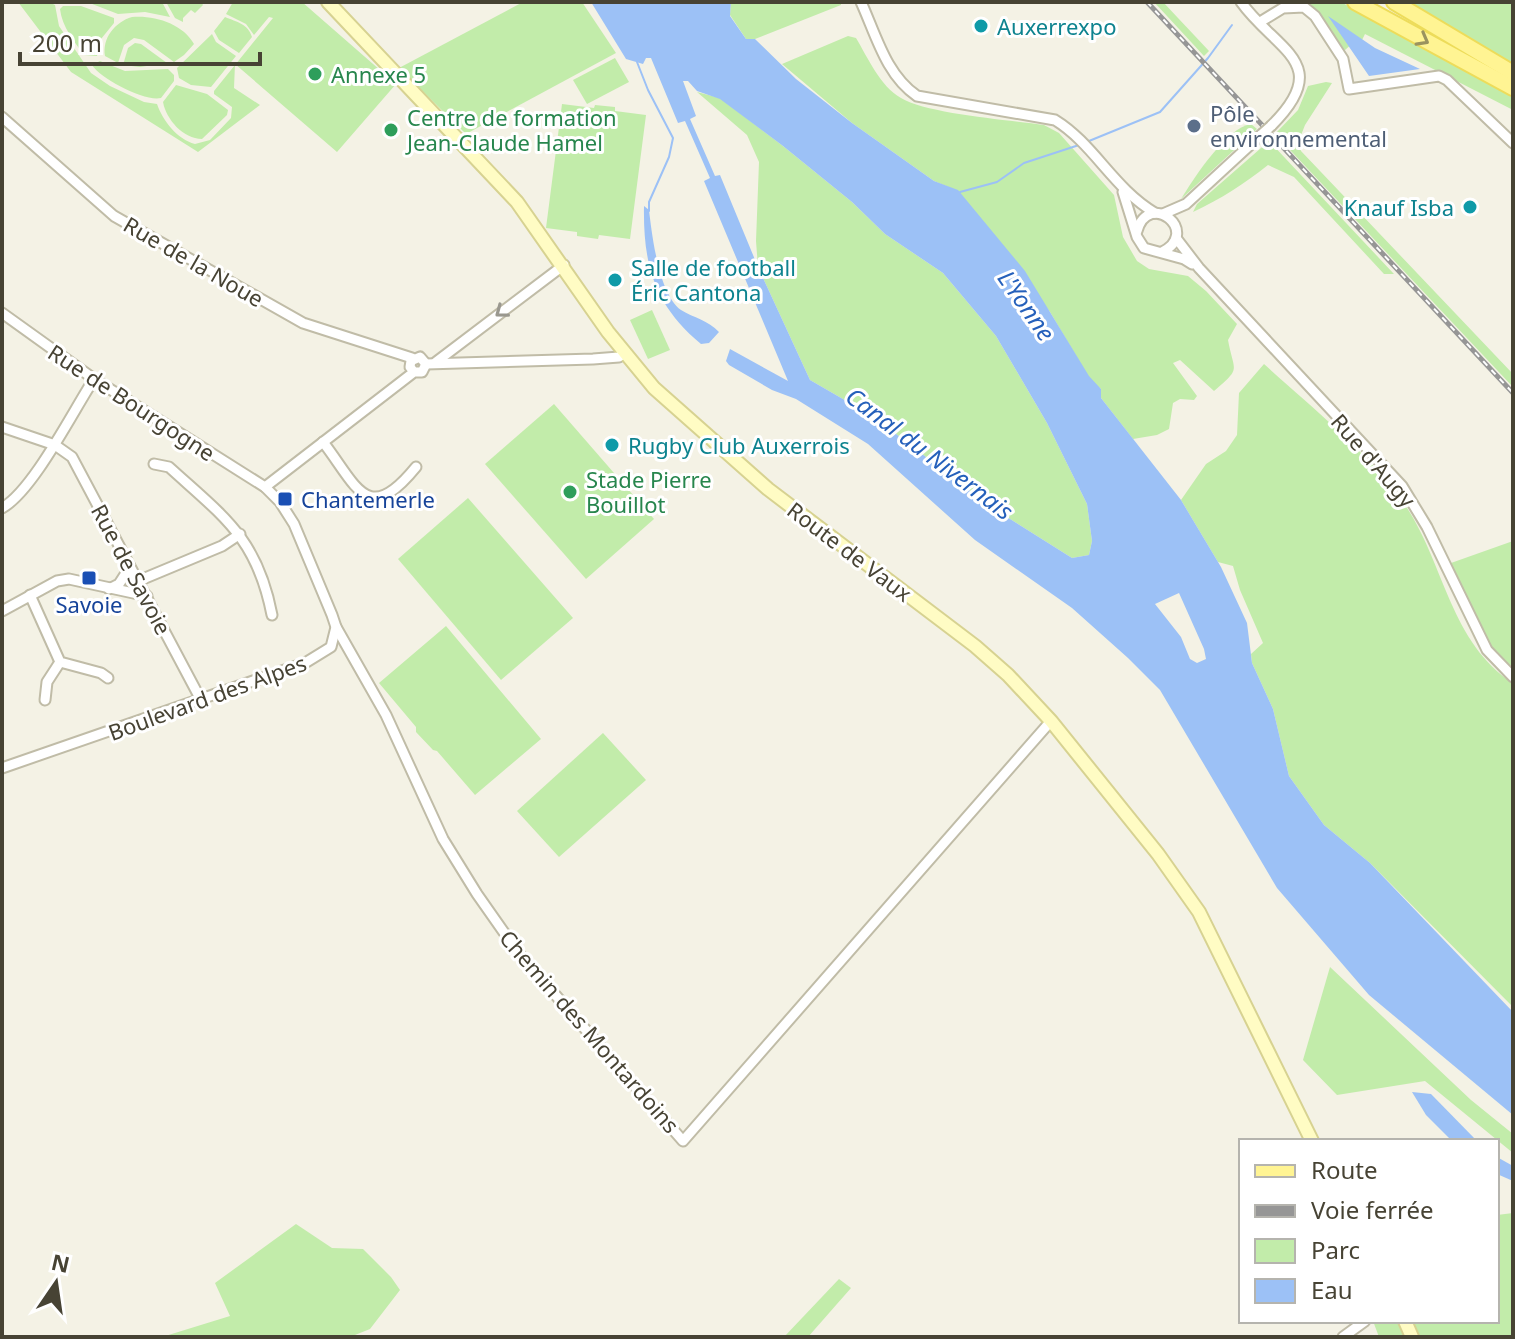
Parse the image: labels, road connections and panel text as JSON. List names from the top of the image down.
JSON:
{
  "streets": {
    "street": [
      "Rue de la Noue",
      "Rue de Bourgogne",
      "Rue d'Augy",
      "Route de Vaux",
      "Rue de Savoie",
      "Boulevard des Alpes",
      "Chemin des Montardoins"
    ]
  },
  "crossings": [
    ["Route de Vaux", "Chemin des Montardoins"],
    ["Rue de Savoie", "Boulevard des Alpes"],
    ["Boulevard des Alpes", "Chemin des Montardoins"]
  ],
  "water": ["L'Yonne", "Canal du Nivernais"],
  "places": {
    "other": [
      "Auxerrexpo",
      "Annexe 5",
      "Pôle environnemental",
      "Centre de formation Jean-Claude Hamel",
      "Knauf Isba",
      "Salle de football Éric Cantona",
      "Rugby Club Auxerrois",
      "Stade Pierre Bouillot"
    ],
    "transit": ["Chantemerle", "Savoie"]
  },
  "legend": [
    "Route",
    "Voie ferrée",
    "Parc",
    "Eau"
  ],
  "scale_bar": "200 m",
  "north": "top"
}
